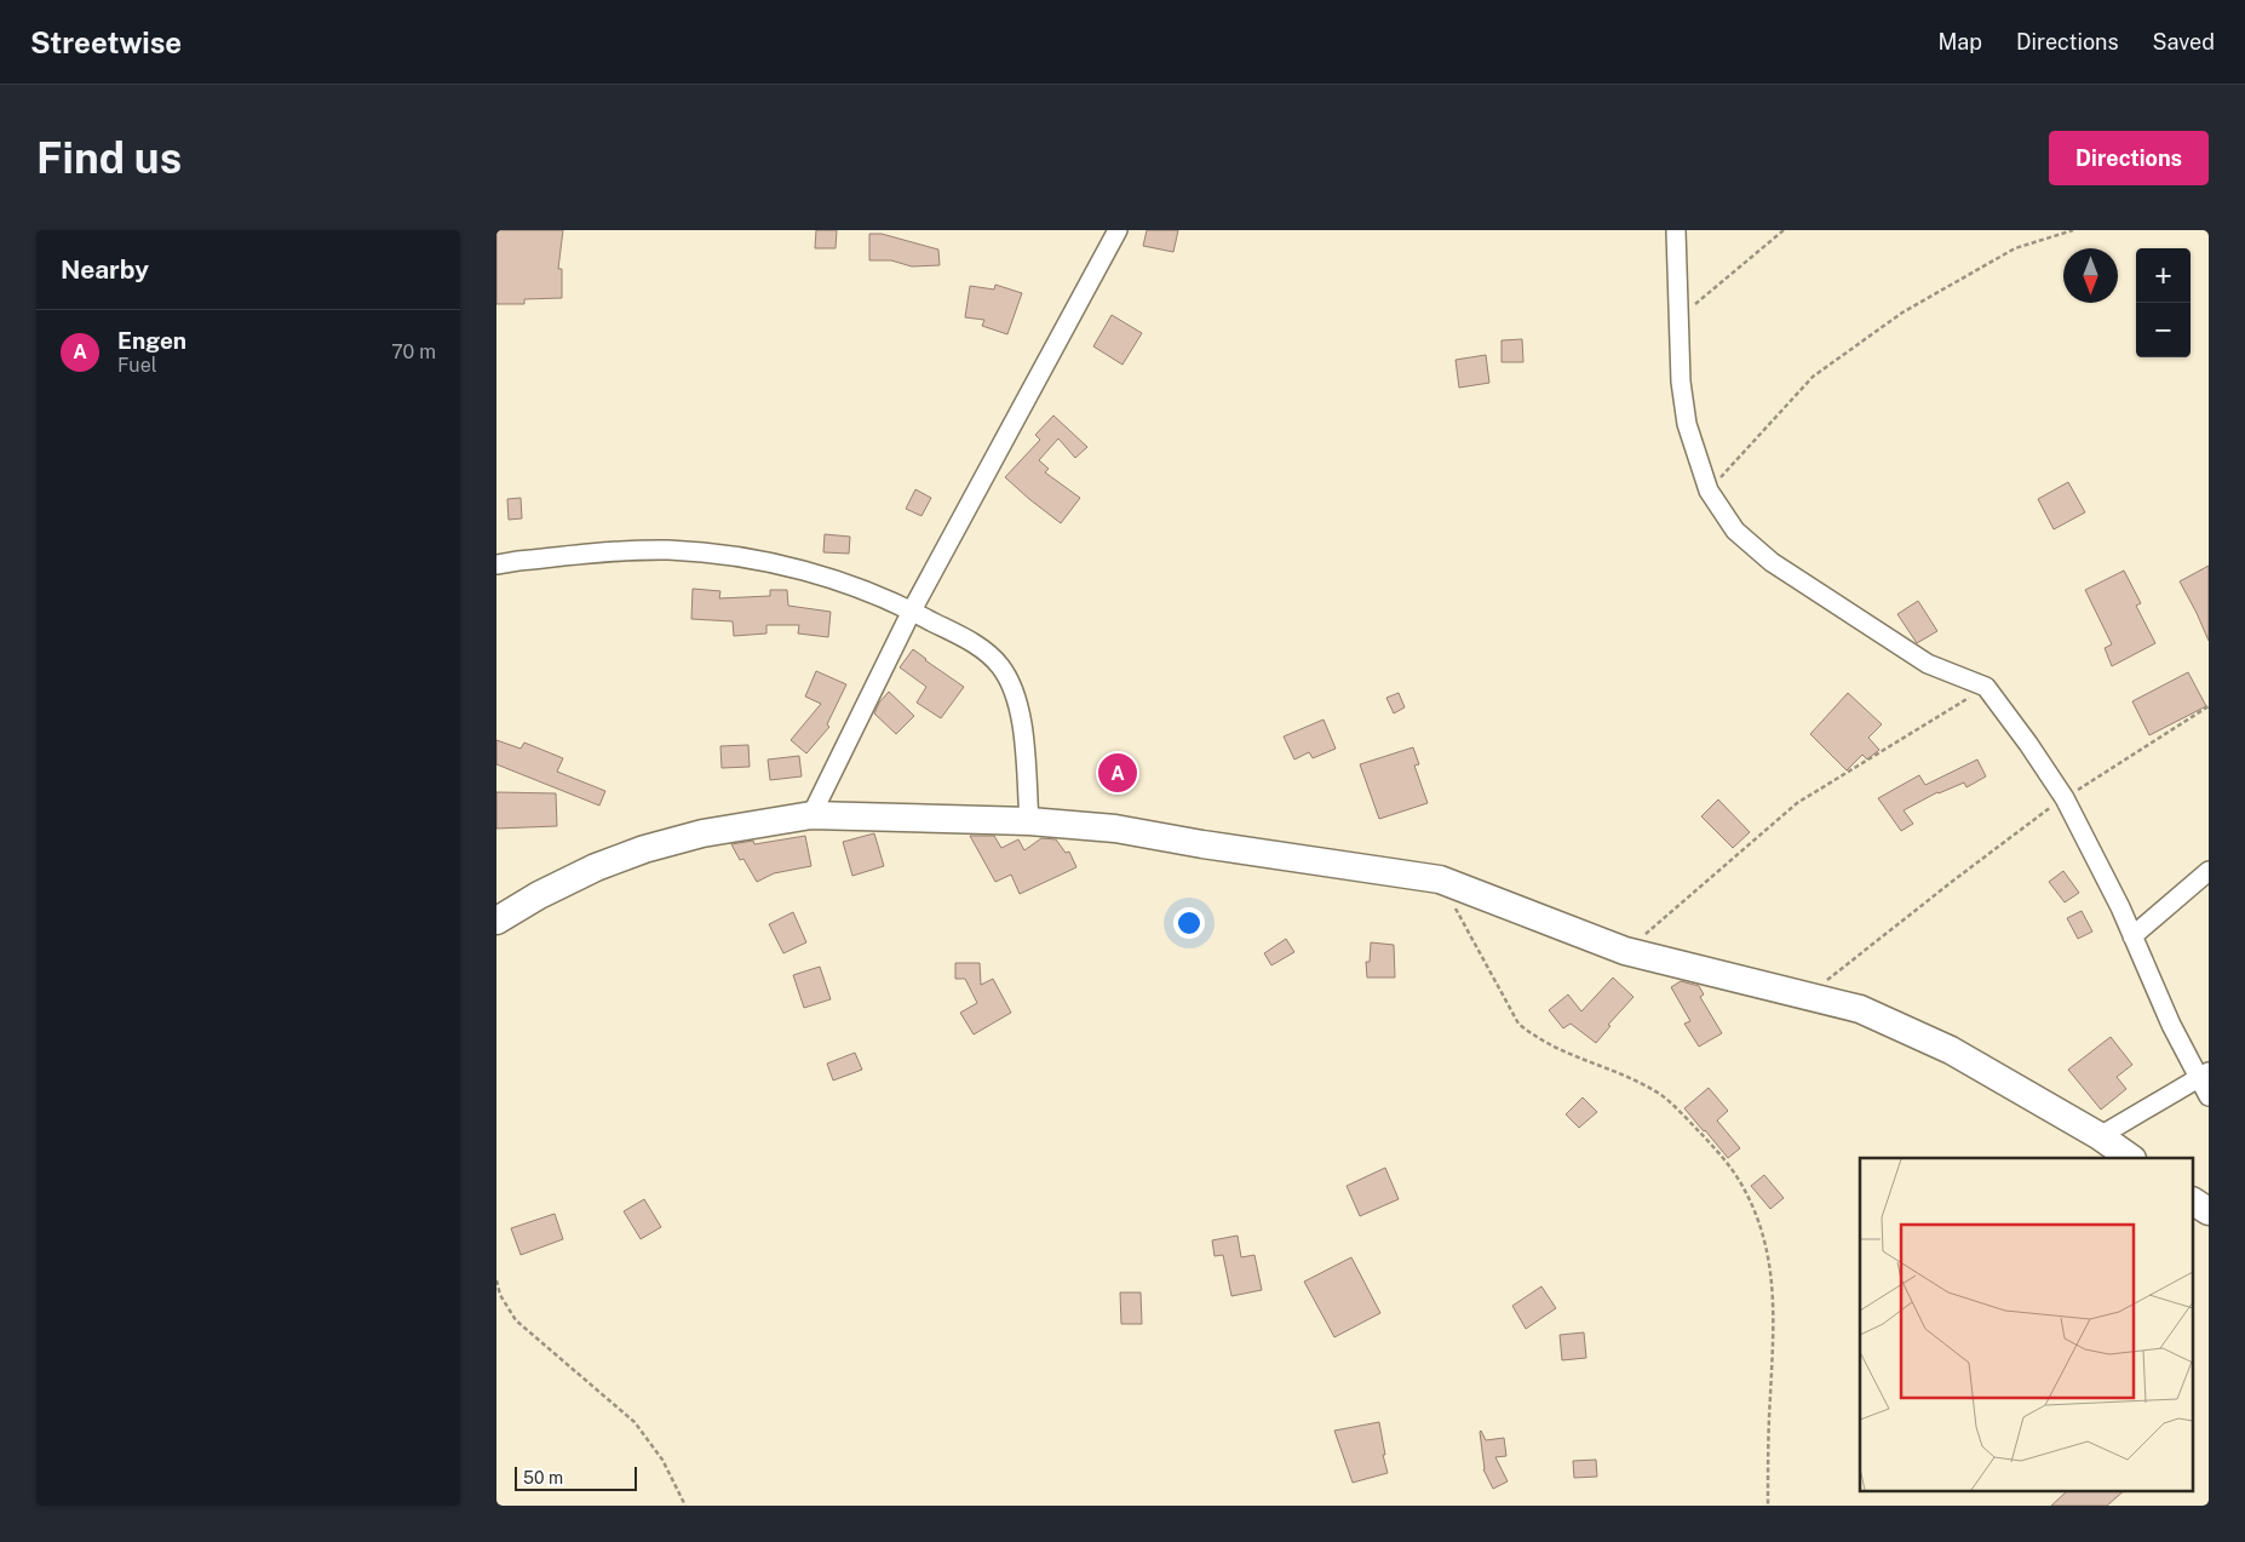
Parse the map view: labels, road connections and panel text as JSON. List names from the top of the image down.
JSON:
{
  "scale_bar": "50 m",
  "north": "bottom",
  "page": {
    "header": "Streetwise",
    "nav": ["Map", "Directions", "Saved"],
    "buttons": "Directions",
    "title": "Find us",
    "heading": "Nearby",
    "map_buttons": ["+", "−"],
    "list": [
      {
        "mark": "A",
        "name": "Engen",
        "note": "Fuel",
        "value": "70 m"
      }
    ],
    "pins": "A",
    "scale": "50 m"
  }
}
